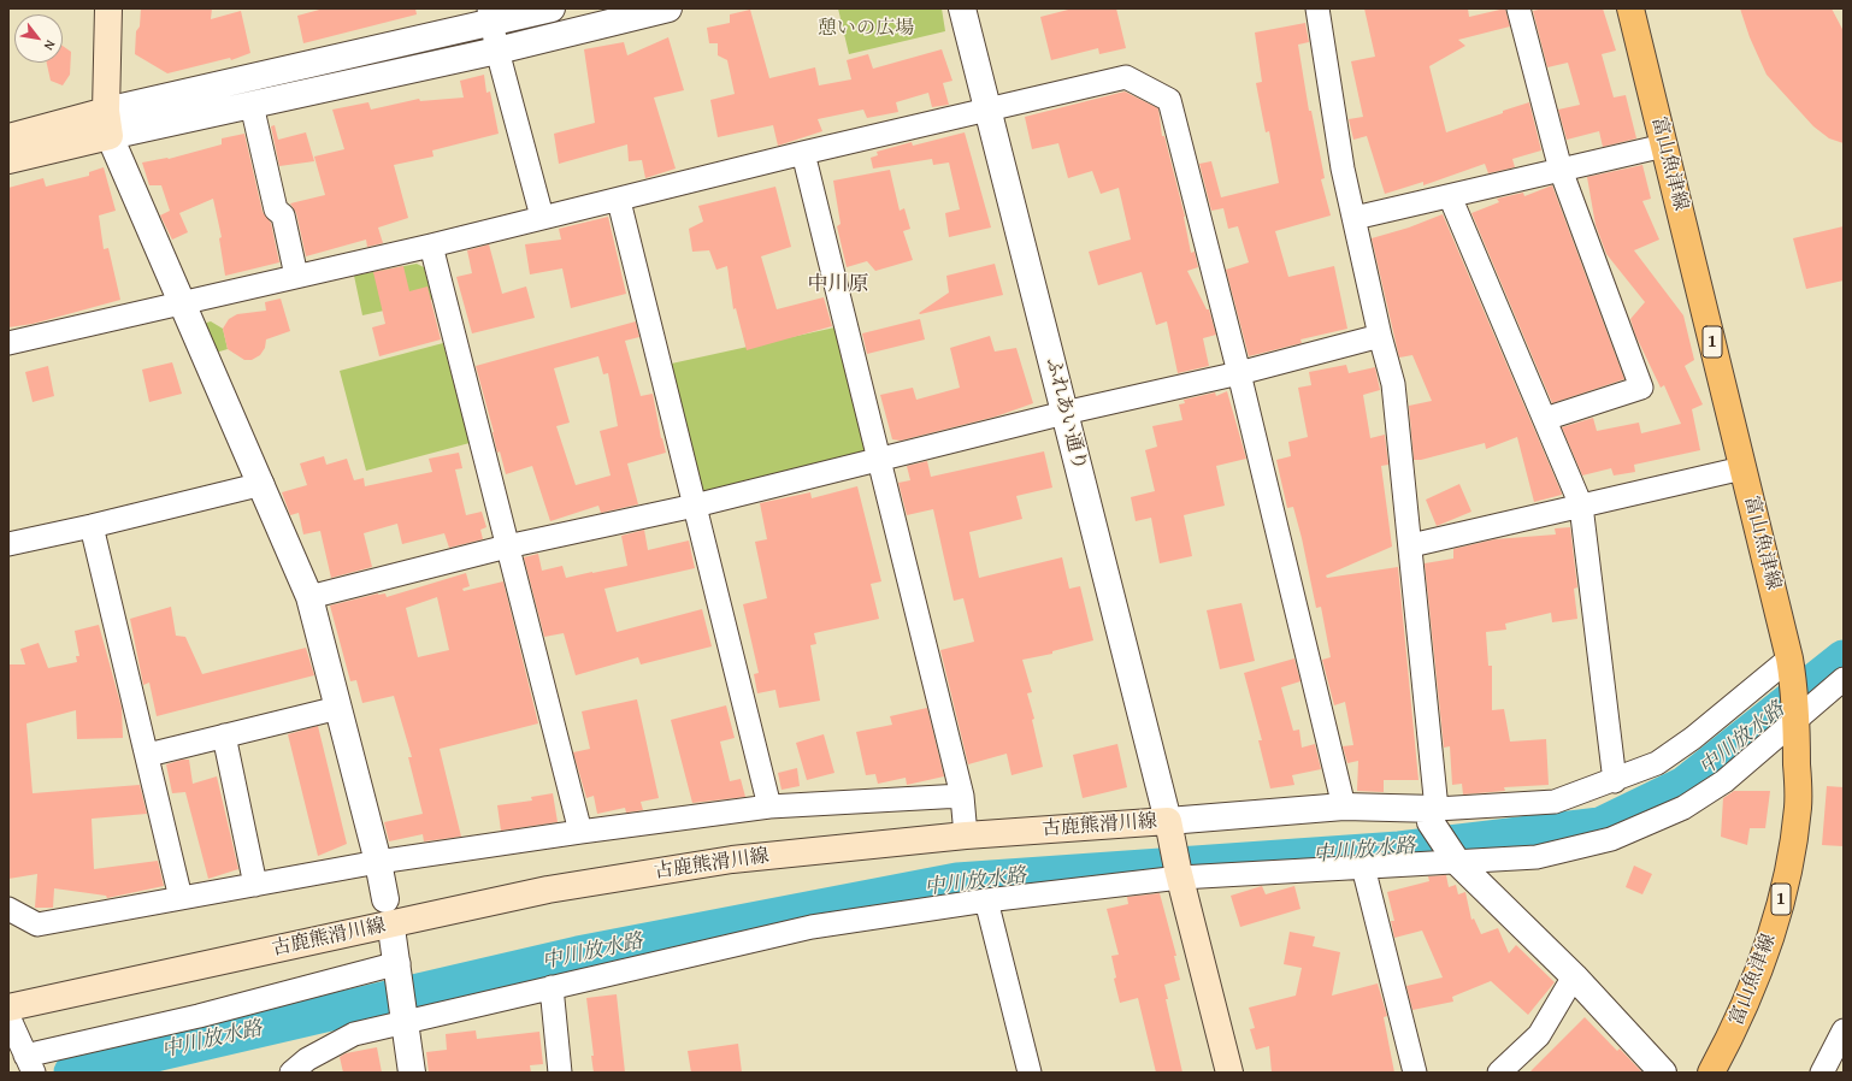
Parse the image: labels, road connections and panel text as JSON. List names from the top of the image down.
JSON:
{
  "streets": {
    "main road": ["富山魚津線", "1", "古鹿熊滑川線"],
    "street": ["ふれあい通り"]
  },
  "crossings": [
    ["ふれあい通り", "古鹿熊滑川線"]
  ],
  "districts": ["中川原"],
  "water": ["中川放水路"],
  "parks": ["憩いの広場"],
  "north": "bottom right"
}
